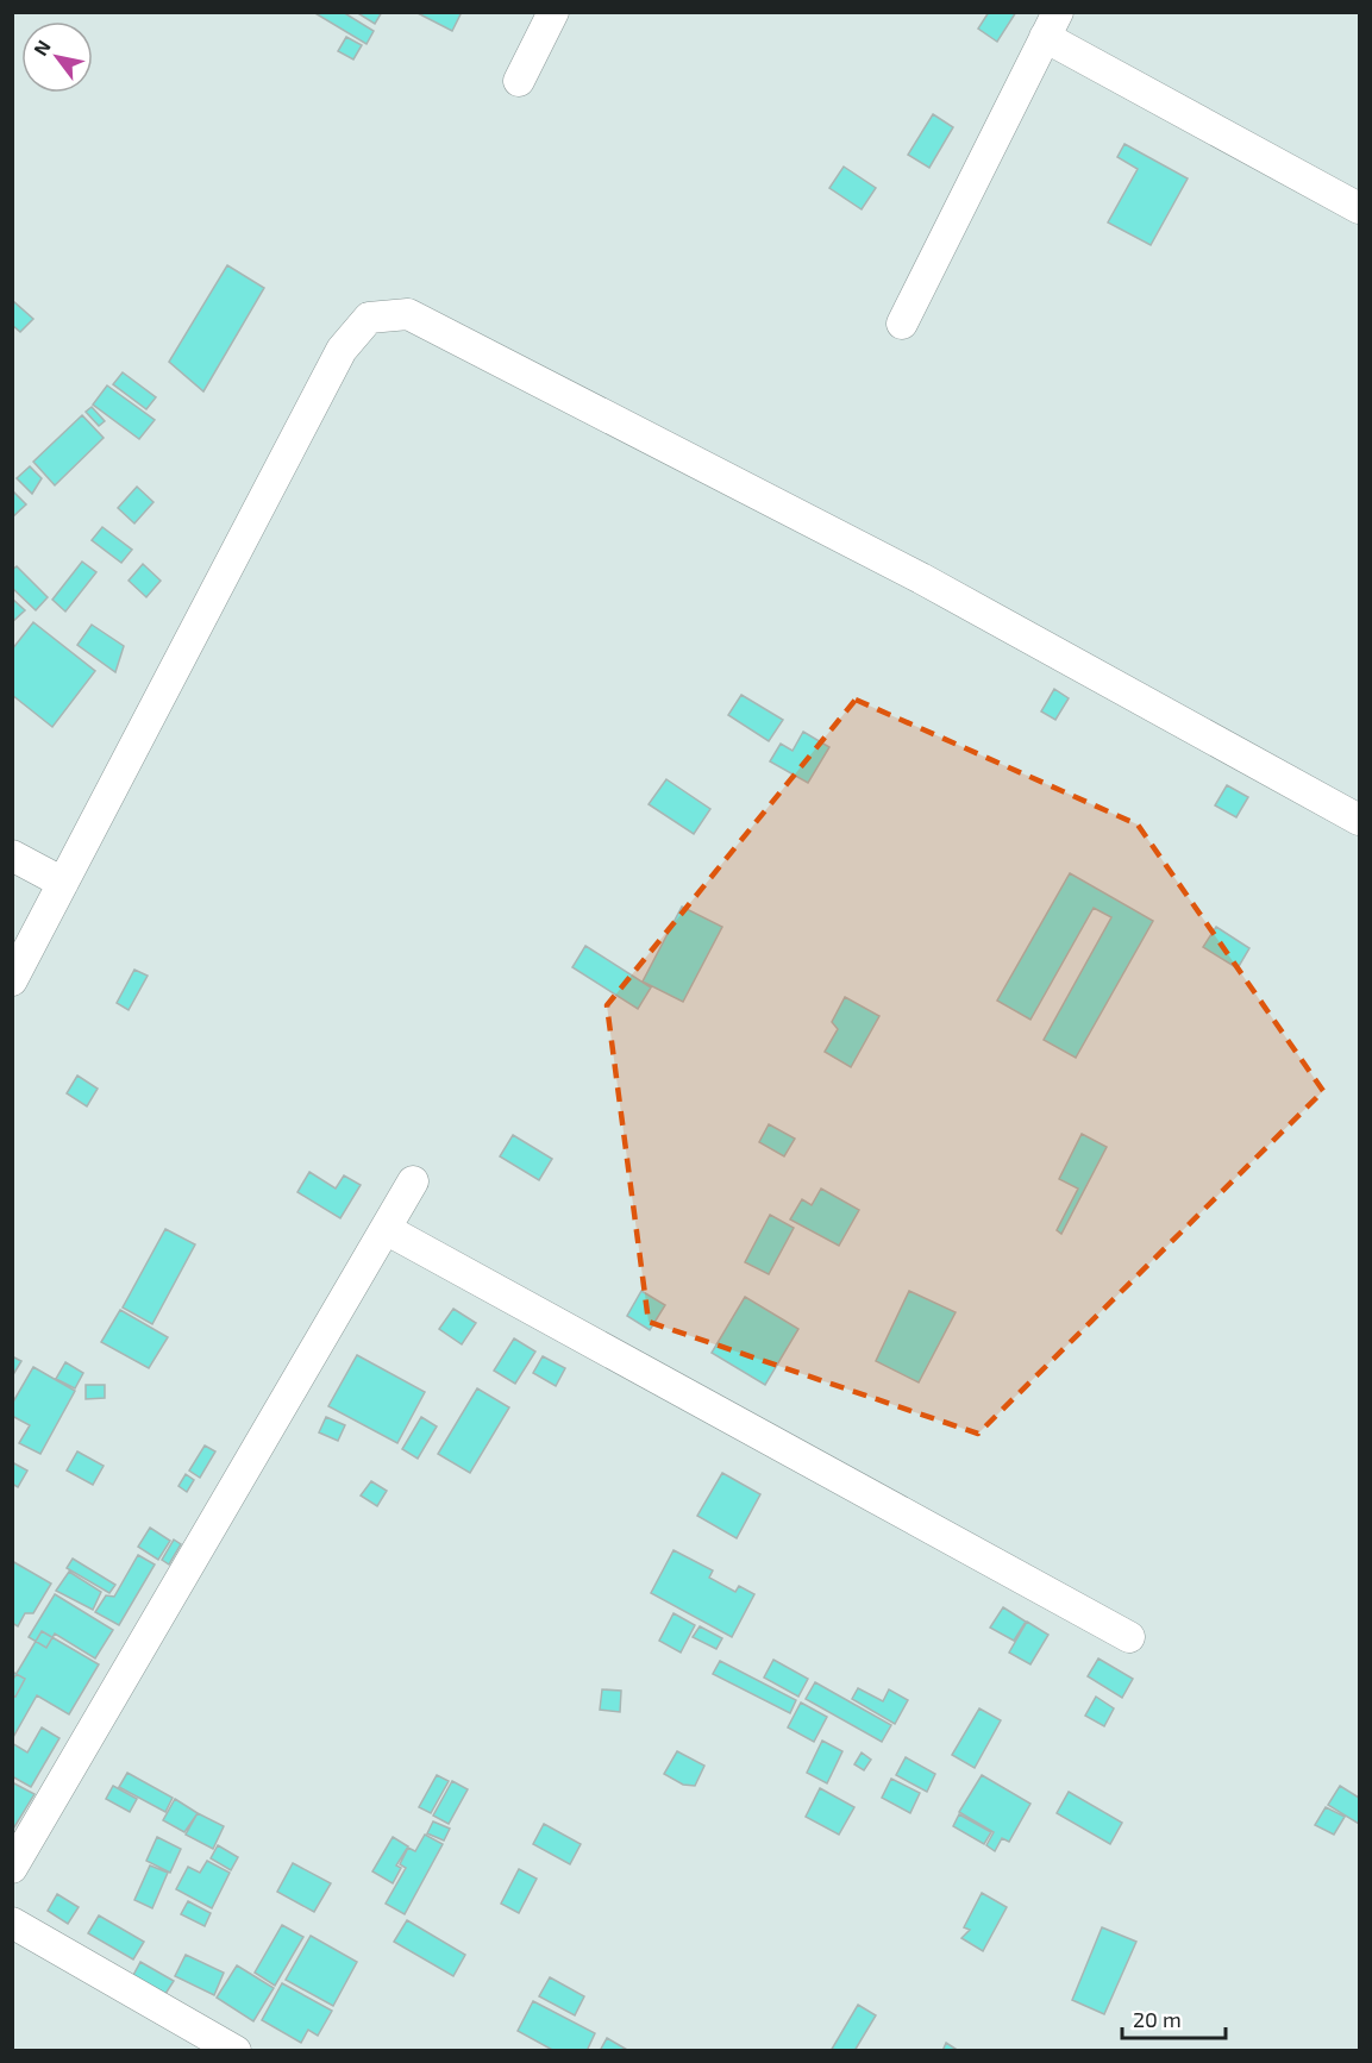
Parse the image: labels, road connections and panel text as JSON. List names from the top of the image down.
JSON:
{
  "scale_bar": "20 m",
  "north": "top left"
}
